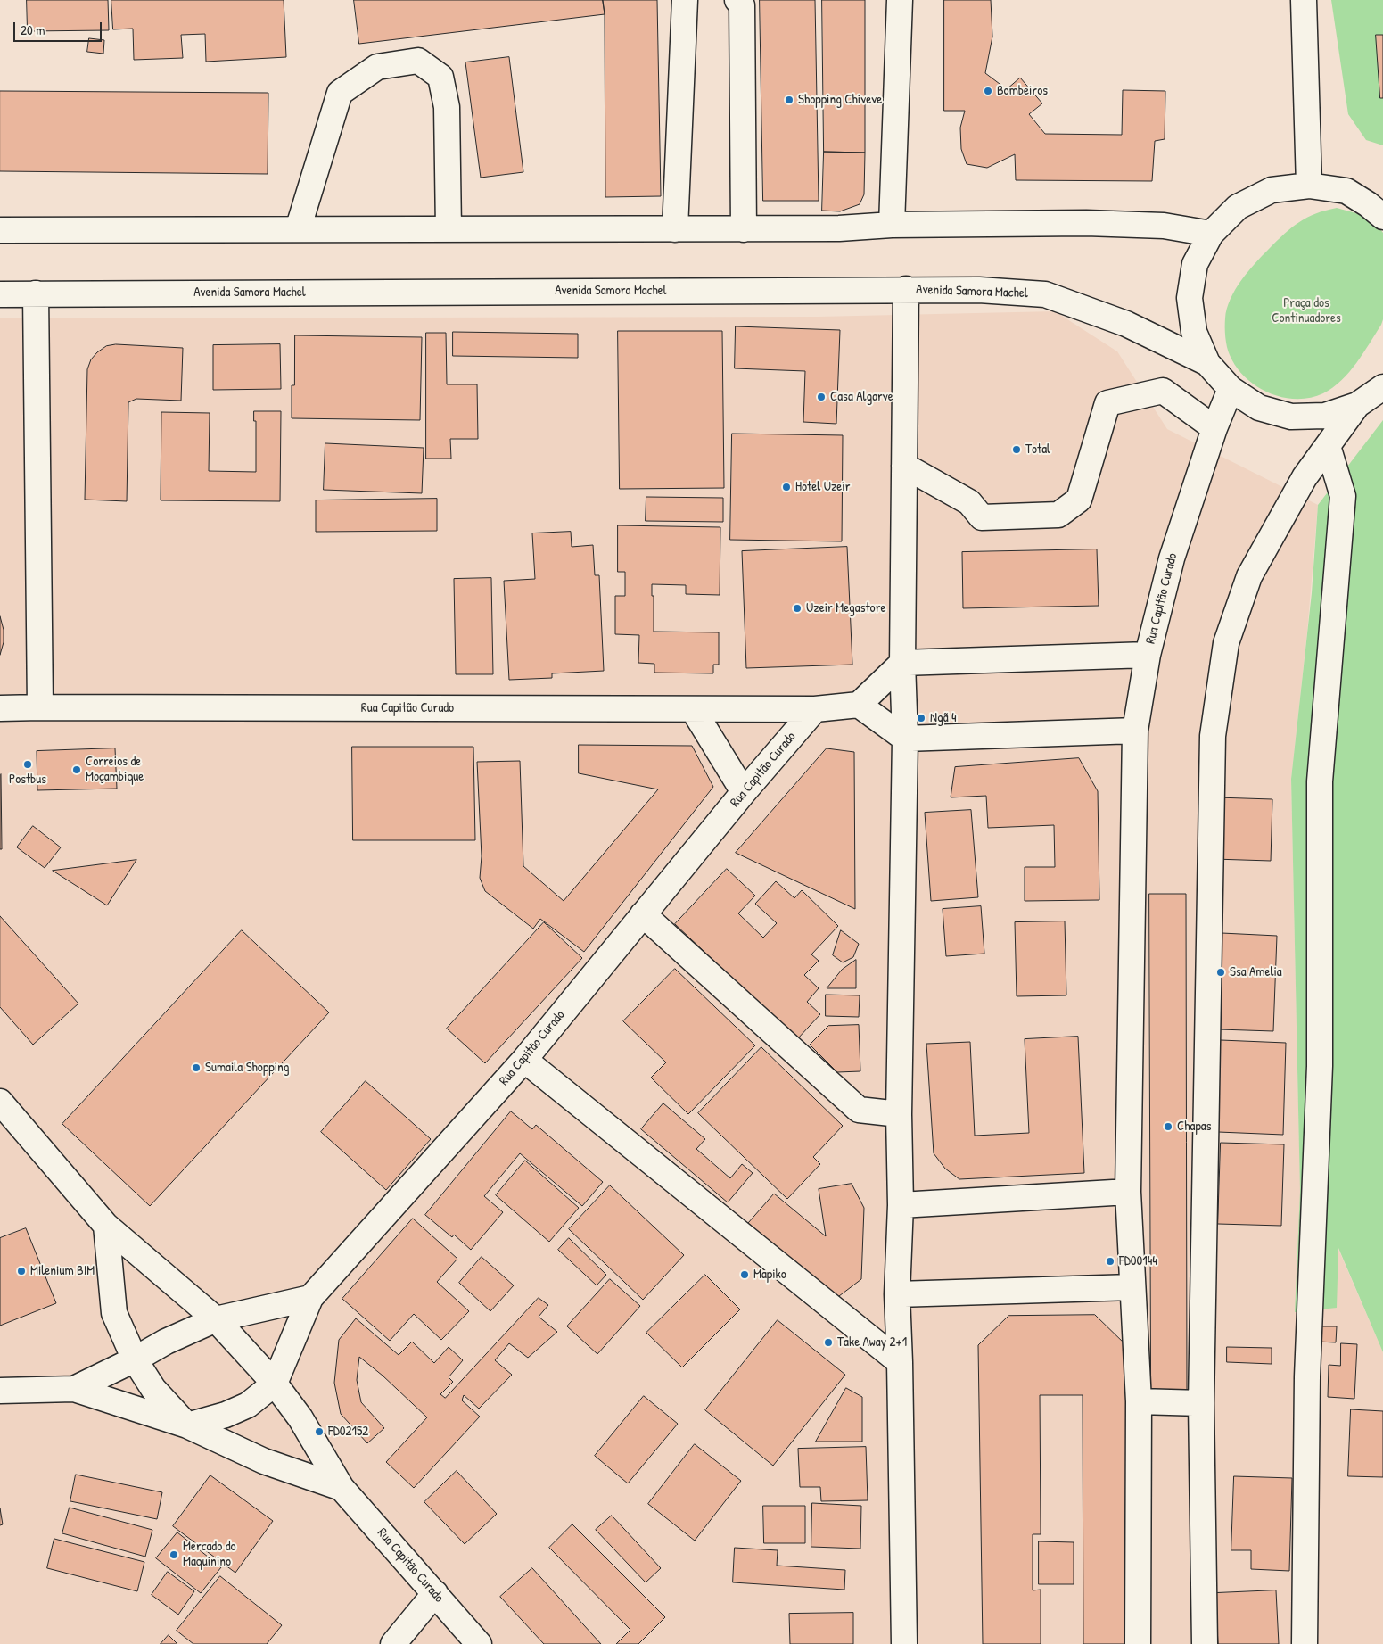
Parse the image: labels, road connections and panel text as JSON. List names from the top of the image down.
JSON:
{
  "streets": {
    "street": ["Avenida Samora Machel", "Rua Capitão Curado"]
  },
  "parks": ["Praça dos Continuadores"],
  "places": [
    "Bombeiros",
    "Shopping Chiveve",
    "Casa Algarve",
    "Total",
    "Hotel Uzeir",
    "Uzeir Megastore",
    "Ngã 4",
    "Postbus",
    "Correios de Moçambique",
    "Ssa Amelia",
    "Sumaila Shopping",
    "Chapas",
    "FD00144",
    "Milenium BIM",
    "Mapiko",
    "Take Away 2+1",
    "FD02152",
    "Mercado do Maquinino"
  ],
  "scale_bar": "20 m"
}
